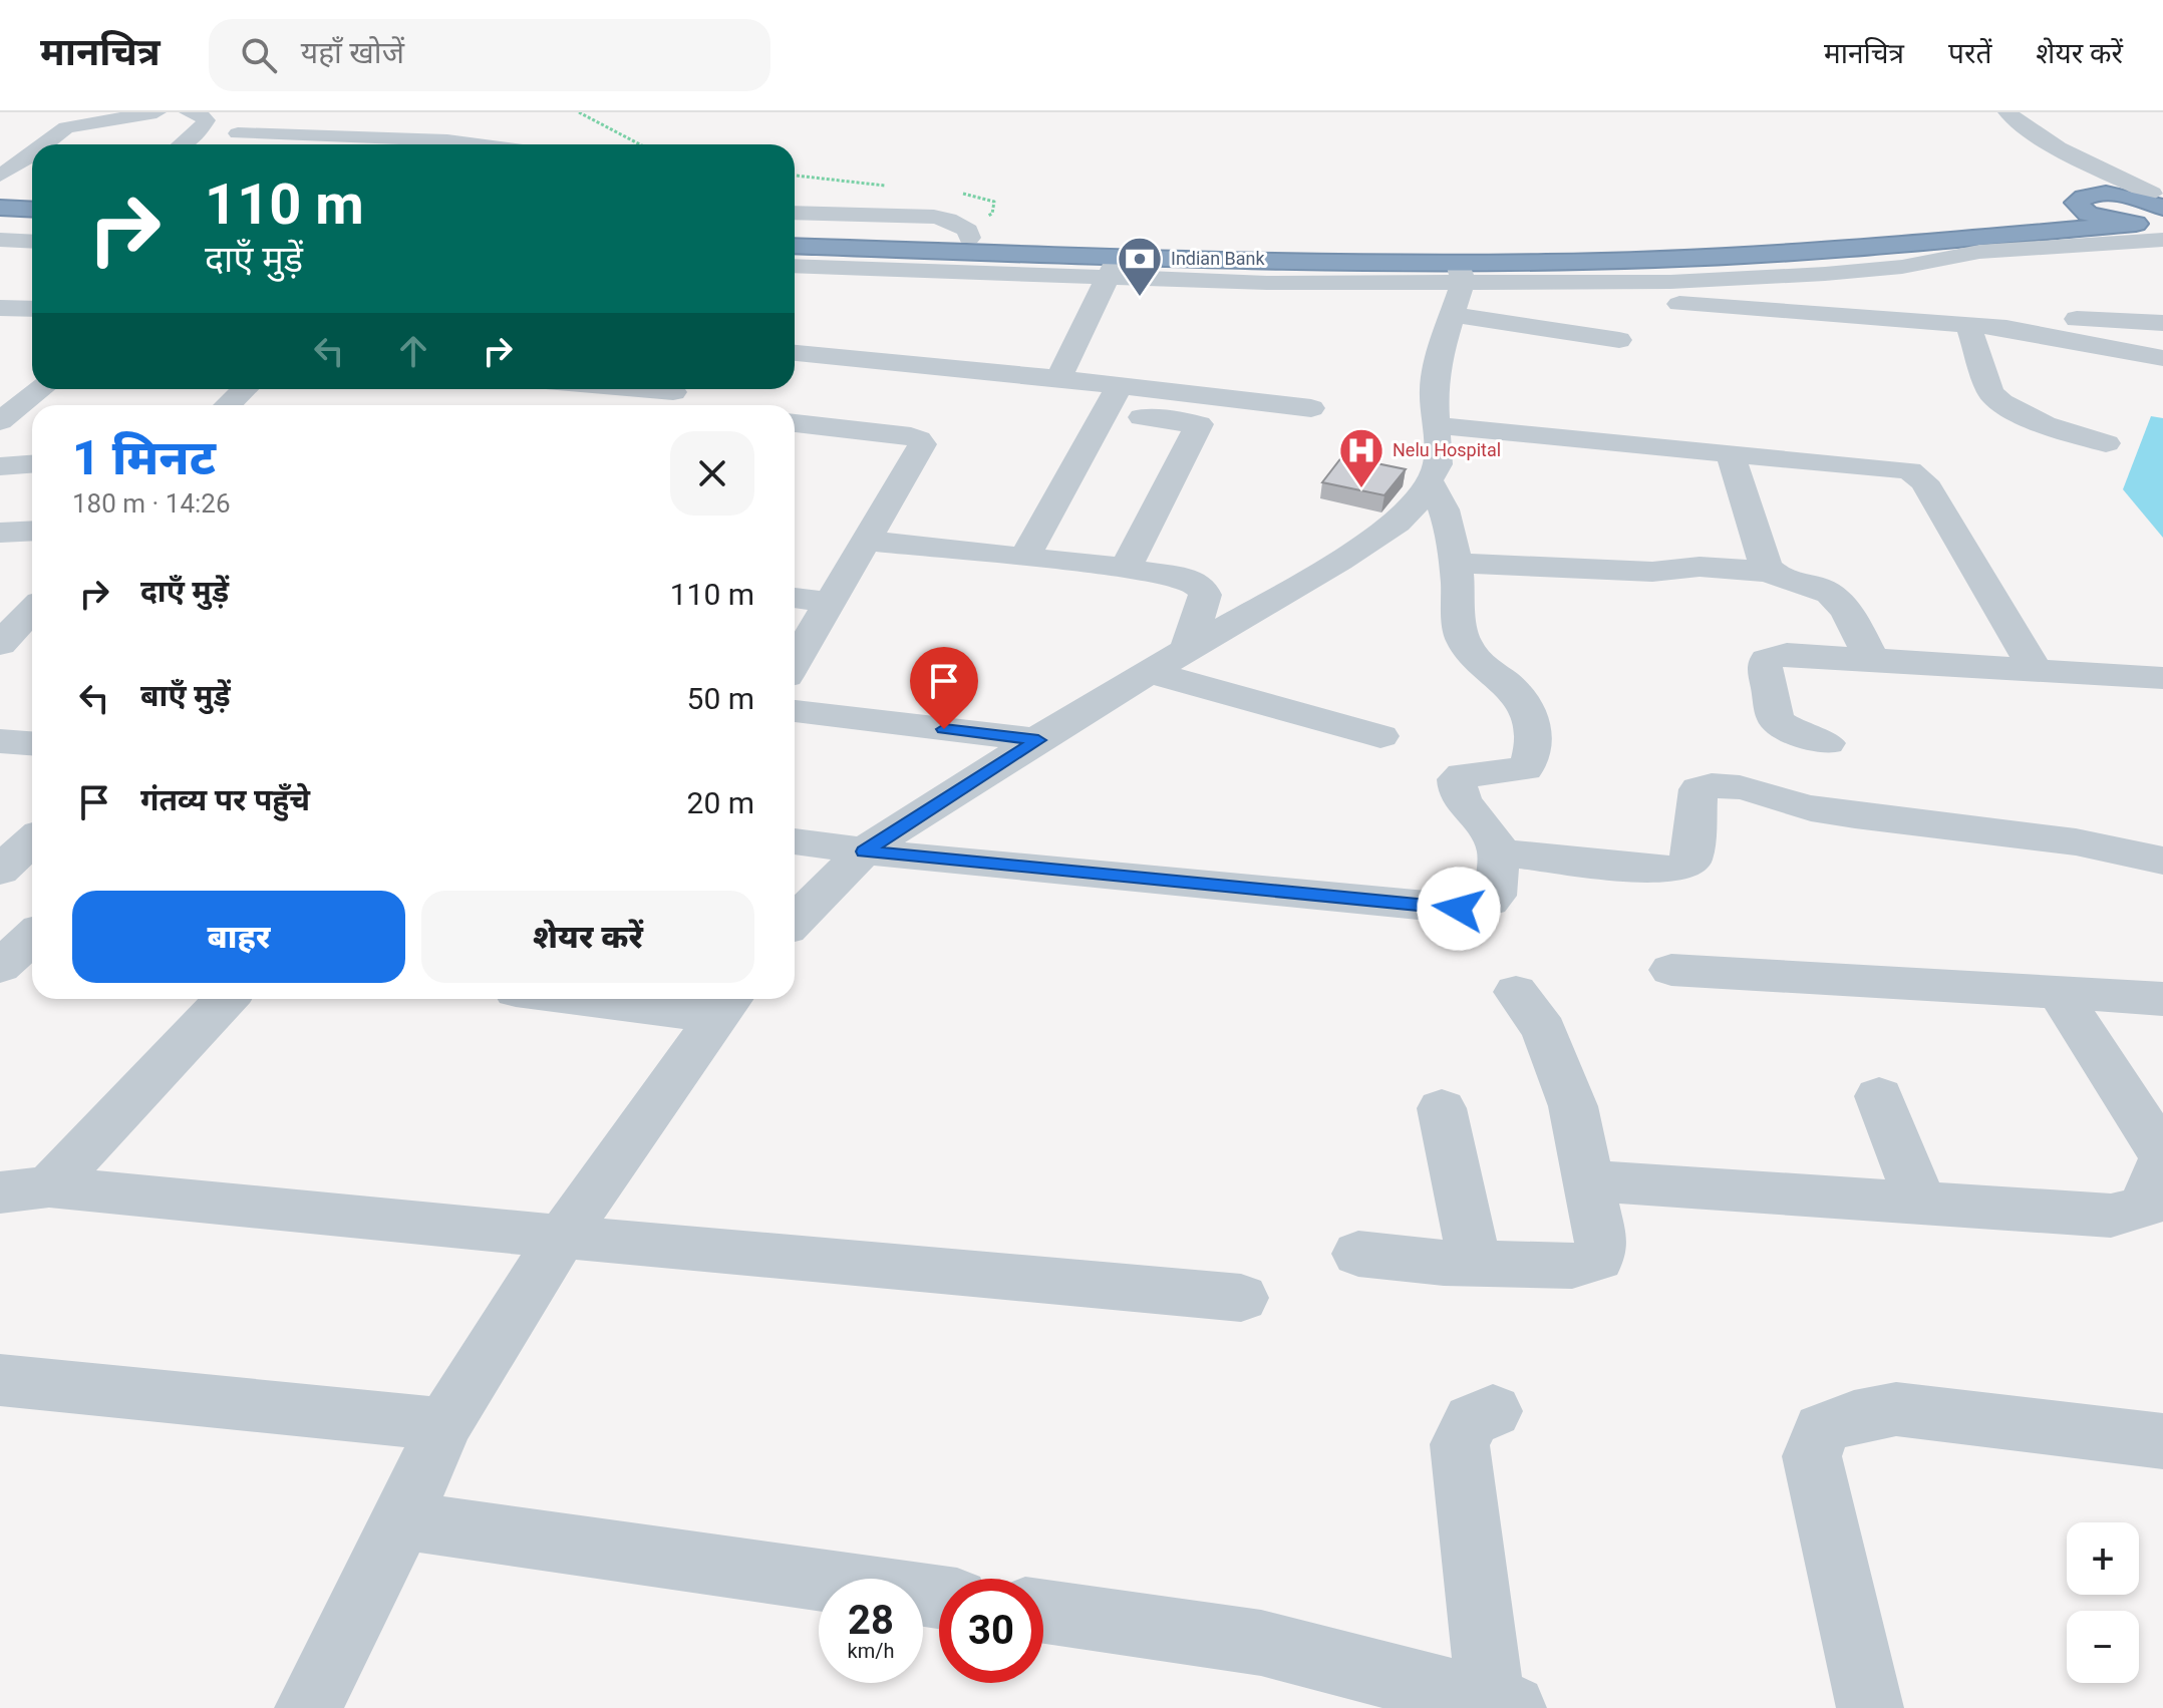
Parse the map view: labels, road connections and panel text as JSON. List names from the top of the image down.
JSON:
{
  "places": {
    "bank": ["Indian Bank"],
    "hospital": ["Nelu Hospital"]
  },
  "page": {
    "header": "मानचित्र",
    "search": "यहाँ खोजें",
    "nav": ["मानचित्र", "परतें", "शेयर करें"],
    "turn": ["110 m", "दाएँ मुड़ें"],
    "heading": ["1 मिनट", "180 m · 14:26"],
    "list": [
      {
        "name": "दाएँ मुड़ें",
        "value": "110 m"
      },
      {
        "name": "बाएँ मुड़ें",
        "value": "50 m"
      },
      {
        "name": "गंतव्य पर पहुँचे",
        "value": "20 m"
      }
    ],
    "buttons": ["बाहर", "शेयर करें"],
    "map_buttons": ["+", "−"],
    "speed": "28 km/h",
    "limit": "30"
  }
}
